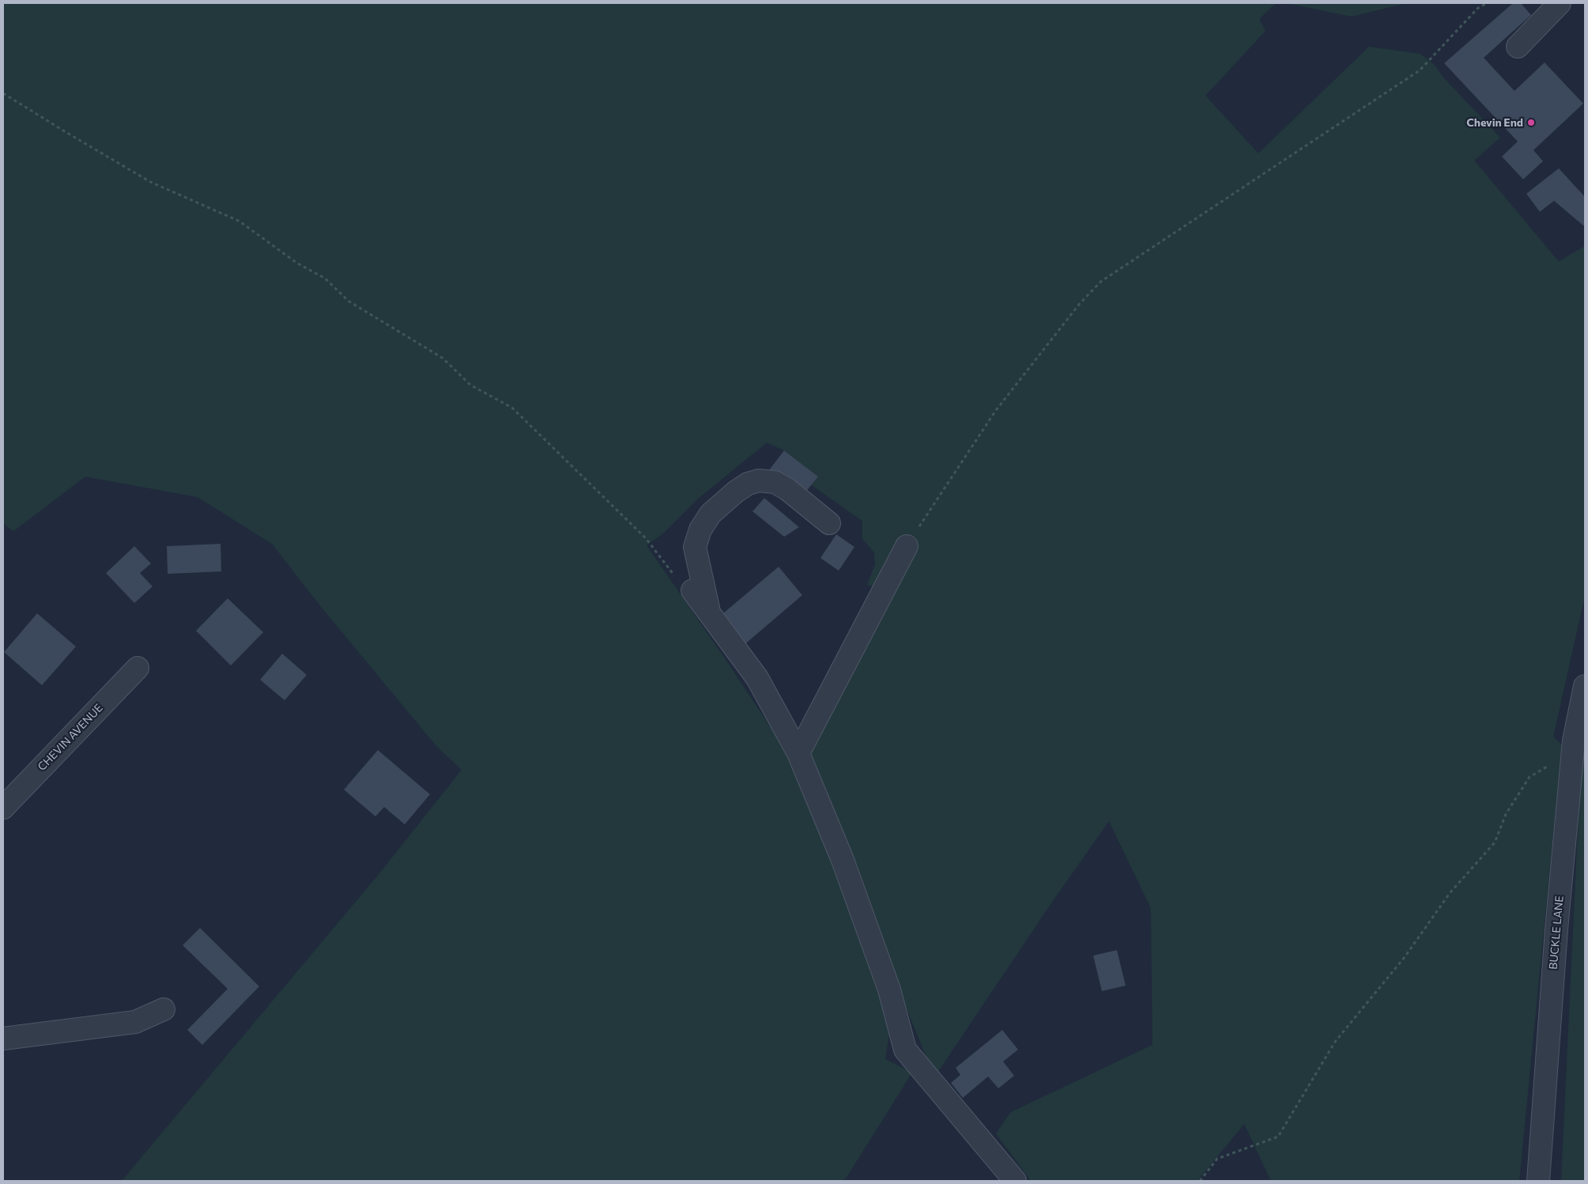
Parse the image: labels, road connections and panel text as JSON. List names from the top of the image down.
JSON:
{
  "streets": {
    "street": ["CHEVIN AVENUE", "BUCKLE LANE"]
  },
  "places": ["Chevin End"]
}
